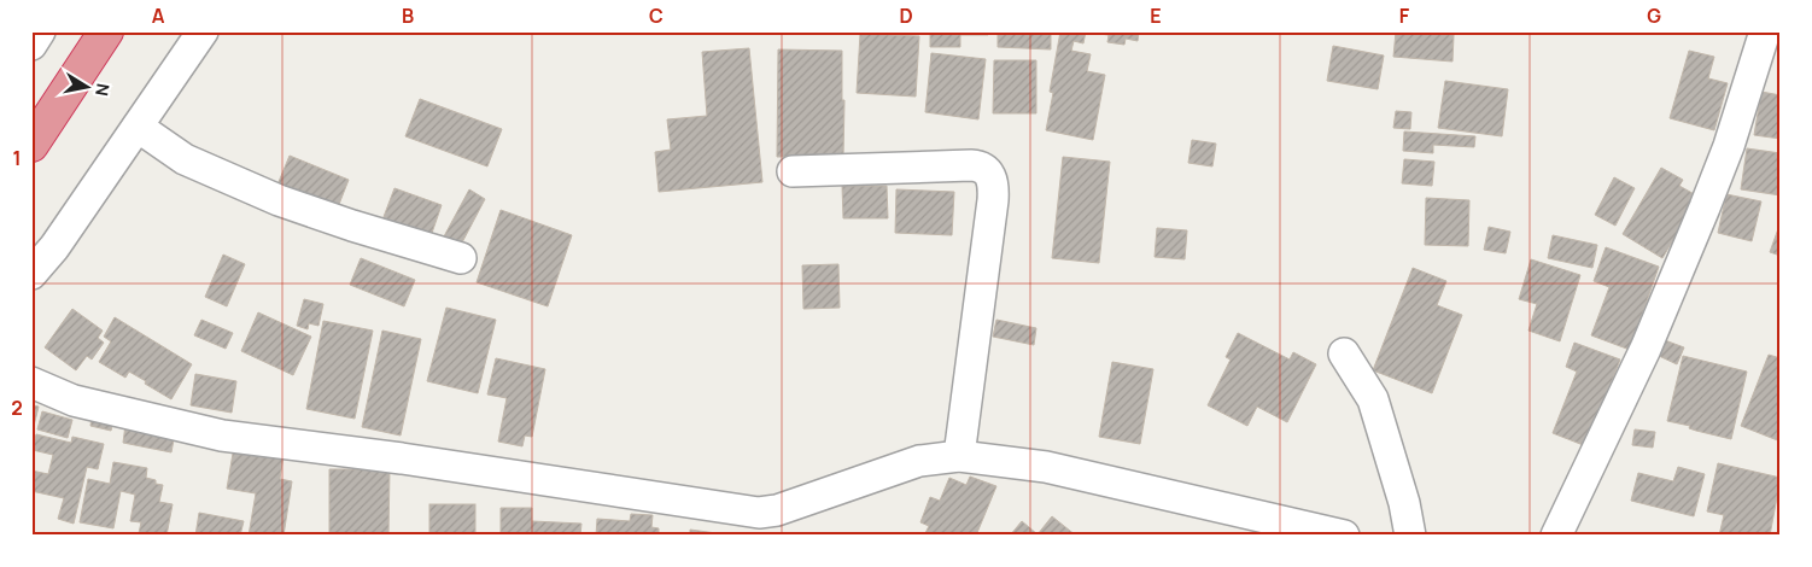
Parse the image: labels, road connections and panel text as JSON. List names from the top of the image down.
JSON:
{
  "north": "right",
  "grid": {
    "columns": [
      "A",
      "B",
      "C",
      "D",
      "E",
      "F",
      "G"
    ],
    "rows": ["1", "2"]
  }
}
